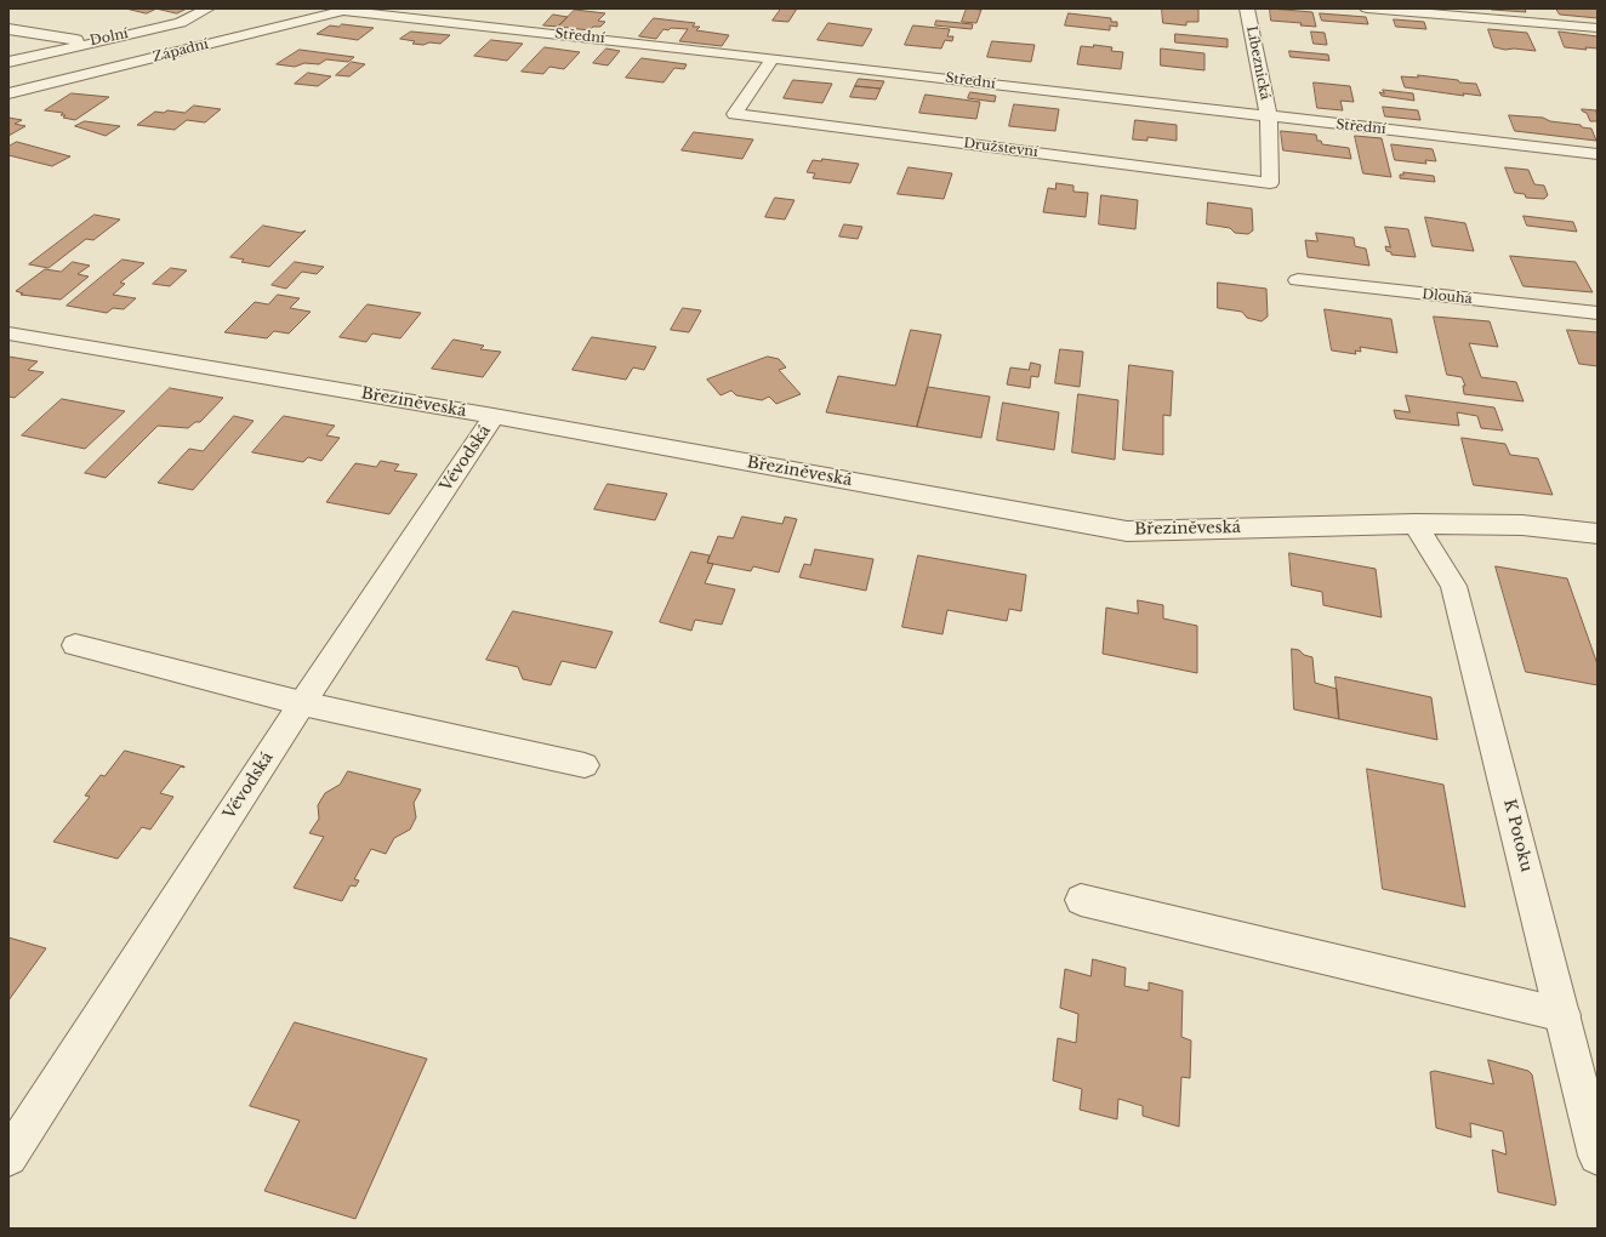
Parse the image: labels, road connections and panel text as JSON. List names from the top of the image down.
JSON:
{
  "streets": {
    "street": [
      "Střední",
      "Dolní",
      "Západní",
      "Líbeznická",
      "Družstevní",
      "Dlouhá",
      "Březiněveská",
      "Vévodská",
      "K Potoku"
    ]
  },
  "crossings": [
    ["Střední", "Západní"],
    ["Střední", "Líbeznická"],
    ["Střední", "Družstevní"],
    ["Líbeznická", "Družstevní"],
    ["Březiněveská", "Vévodská"],
    ["Březiněveská", "K Potoku"]
  ]
}
